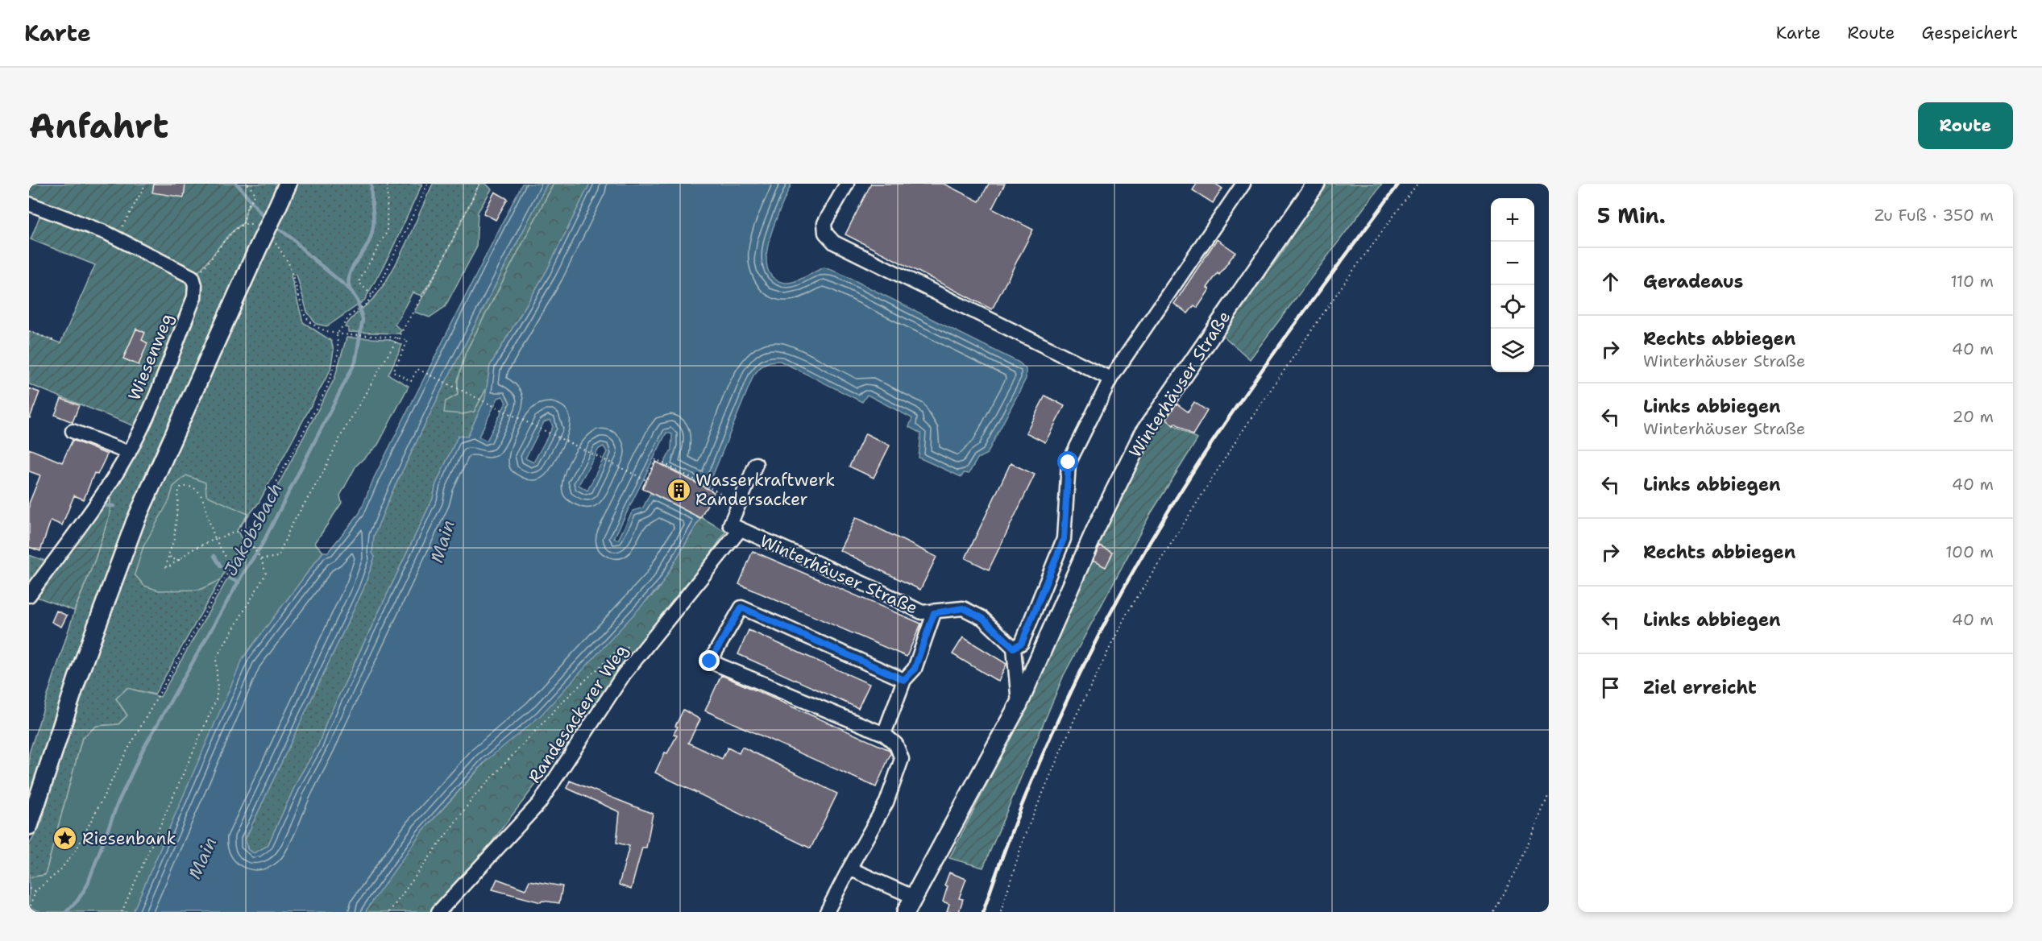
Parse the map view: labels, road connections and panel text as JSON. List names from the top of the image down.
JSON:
{
  "streets": {
    "main road": ["Winterhäuser Straße"],
    "street": ["Wiesenweg", "Randesackerer Weg"]
  },
  "crossings": [
    ["Winterhäuser Straße", "Randesackerer Weg"]
  ],
  "water": ["Jakobsbach", "Main"],
  "places": {
    "building": ["Wasserkraftwerk Randersacker"],
    "place": ["Riesenbank"]
  },
  "page": {
    "header": "Karte",
    "nav": ["Karte", "Route", "Gespeichert"],
    "buttons": "Route",
    "title": "Anfahrt",
    "heading": ["5 Min.", "Zu Fuß · 350 m"],
    "map_buttons": ["+", "−"],
    "list": [
      ["Geradeaus", "110 m"],
      ["Rechts abbiegen", "Winterhäuser Straße", "40 m"],
      ["Links abbiegen", "Winterhäuser Straße", "20 m"],
      ["Links abbiegen", "40 m"],
      ["Rechts abbiegen", "100 m"],
      ["Links abbiegen", "40 m"],
      "Ziel erreicht"
    ]
  }
}
